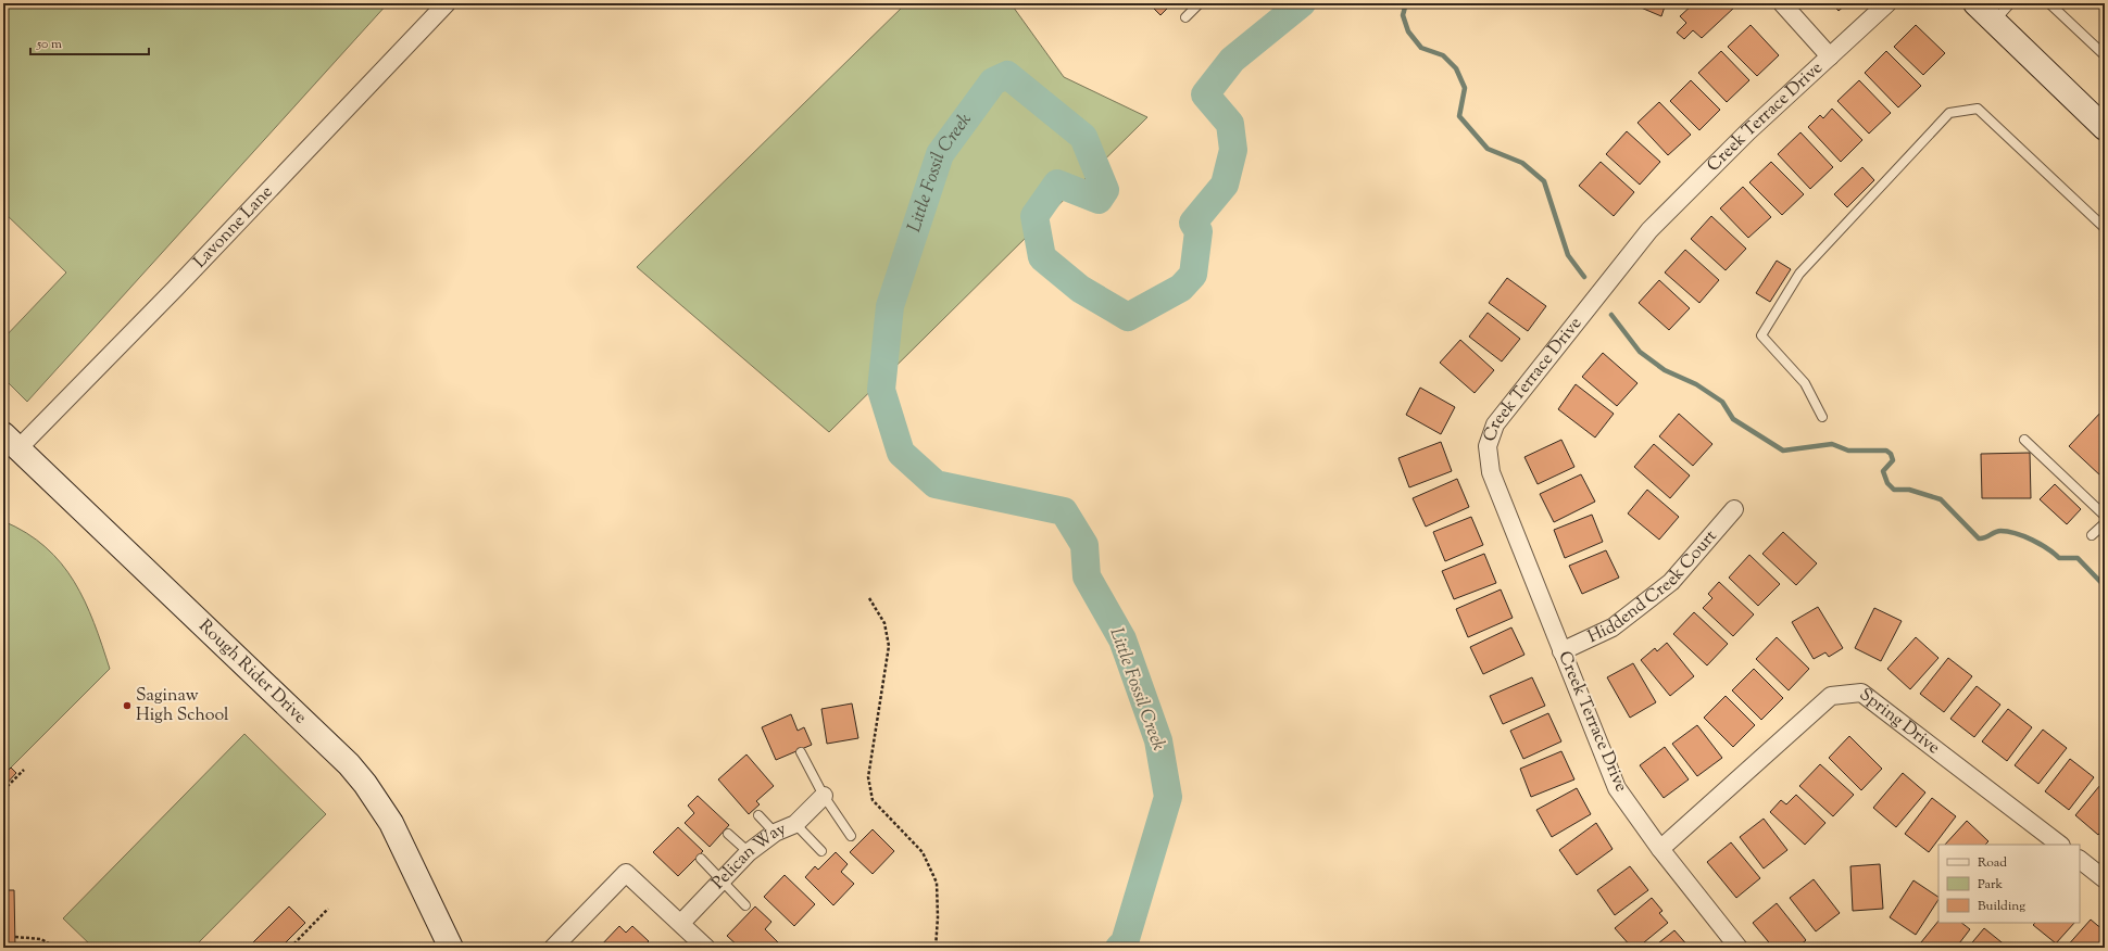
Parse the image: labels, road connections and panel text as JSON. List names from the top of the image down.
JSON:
{
  "streets": {
    "street": [
      "Creek Terrace Drive",
      "Lavonne Lane",
      "Hiddend Creek Court",
      "Rough Rider Drive",
      "Spring Drive",
      "Pelican Way"
    ]
  },
  "crossings": [
    ["Creek Terrace Drive", "Hiddend Creek Court"],
    ["Creek Terrace Drive", "Spring Drive"],
    ["Lavonne Lane", "Rough Rider Drive"]
  ],
  "water": ["Little Fossil Creek"],
  "places": ["Saginaw High School"],
  "legend": ["Road", "Park", "Building"],
  "scale_bar": "50 m"
}
